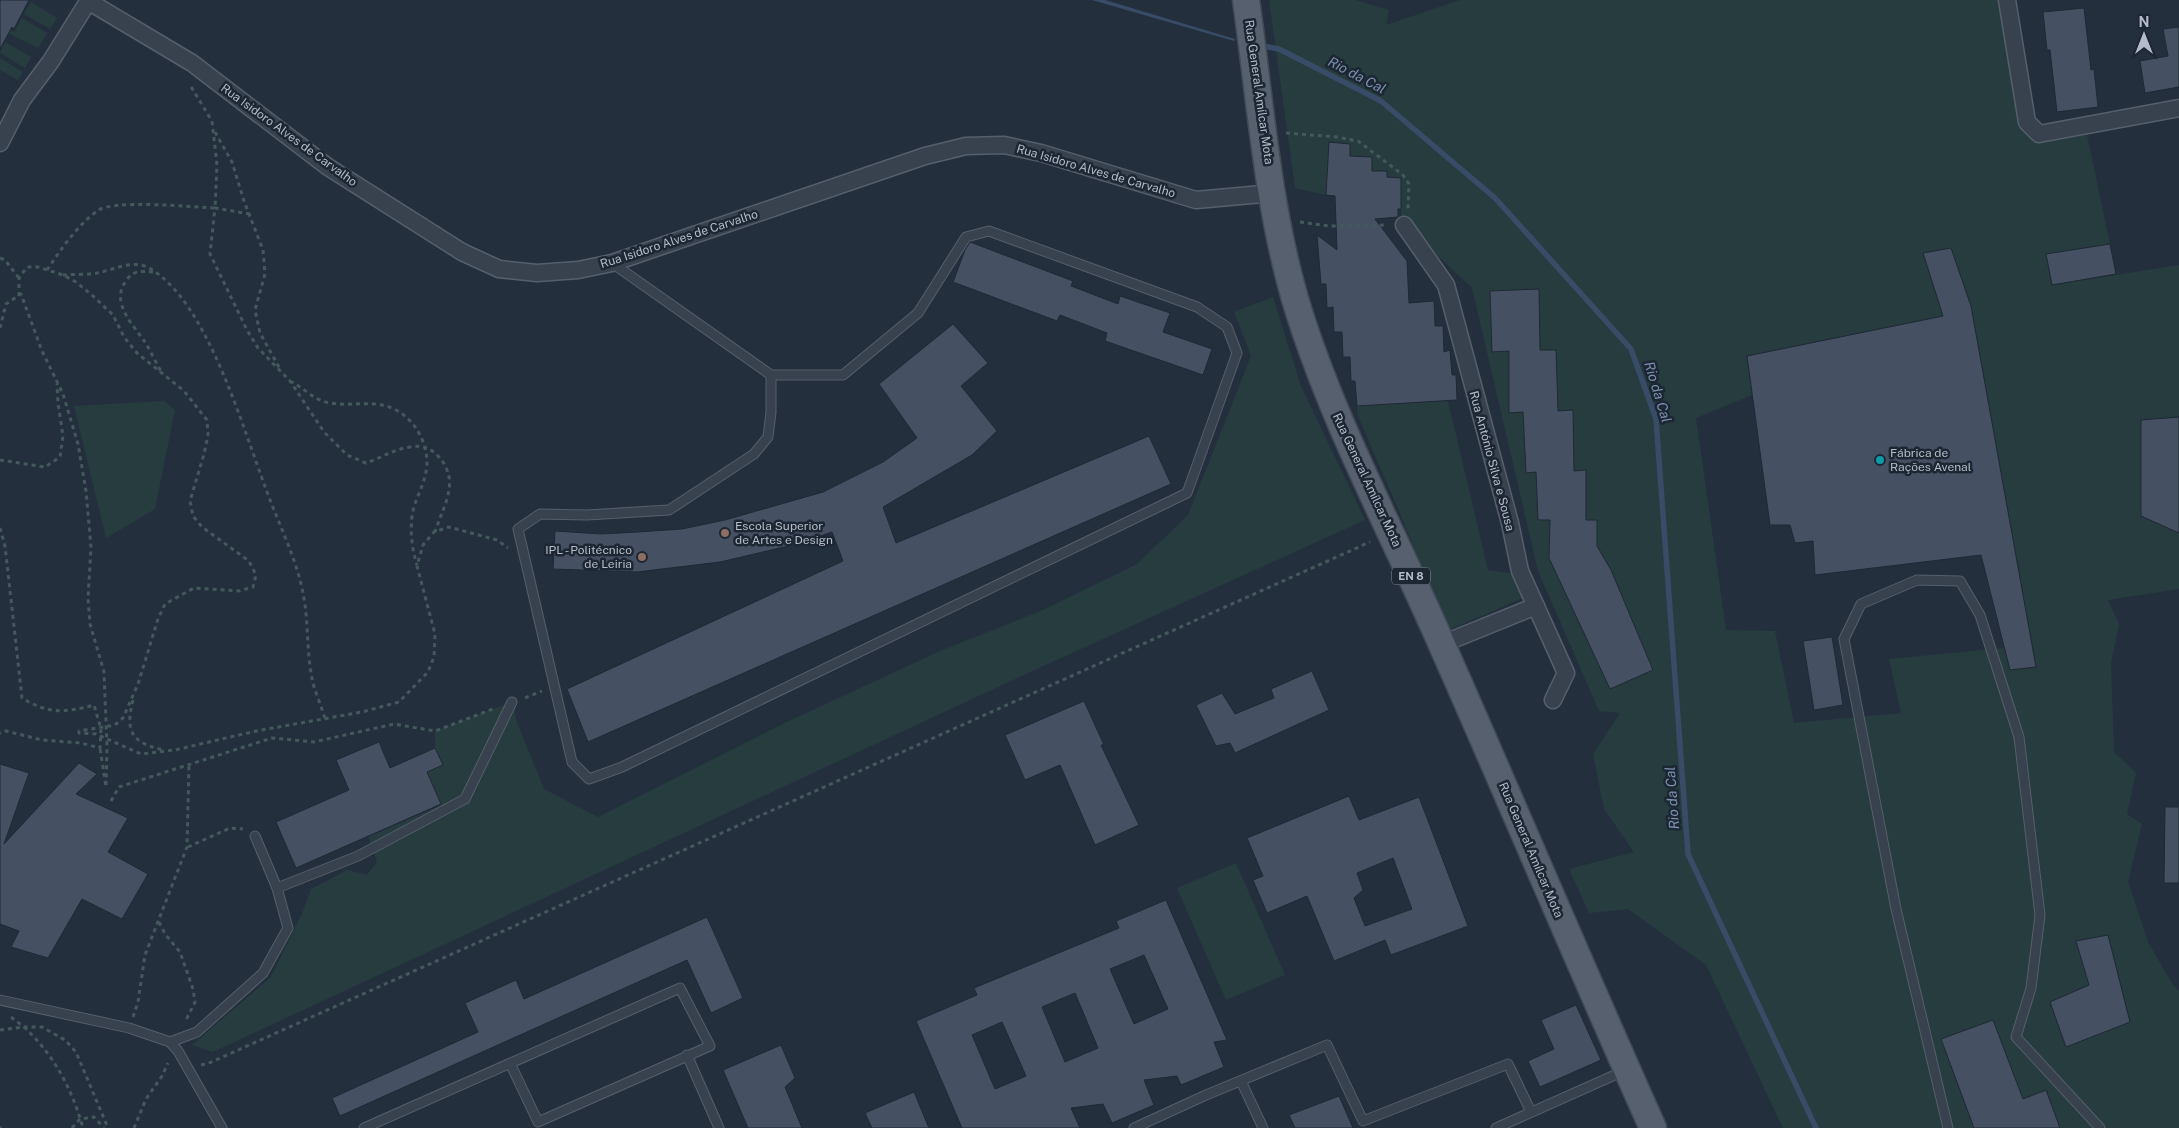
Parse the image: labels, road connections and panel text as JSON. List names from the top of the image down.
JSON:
{
  "streets": {
    "main road": ["Rua General Amílcar Mota", "EN 8"],
    "street": ["Rua Isidoro Alves de Carvalho", "Rua António Silva e Sousa"]
  },
  "crossings": [
    ["Rua General Amílcar Mota", "Rua Isidoro Alves de Carvalho"]
  ],
  "water": ["Rio da Cal"],
  "places": ["Fábrica de Rações Avenal", "Escola Superior de Artes e Design", "IPL - Politécnico de Leiria"],
  "north": "top"
}
